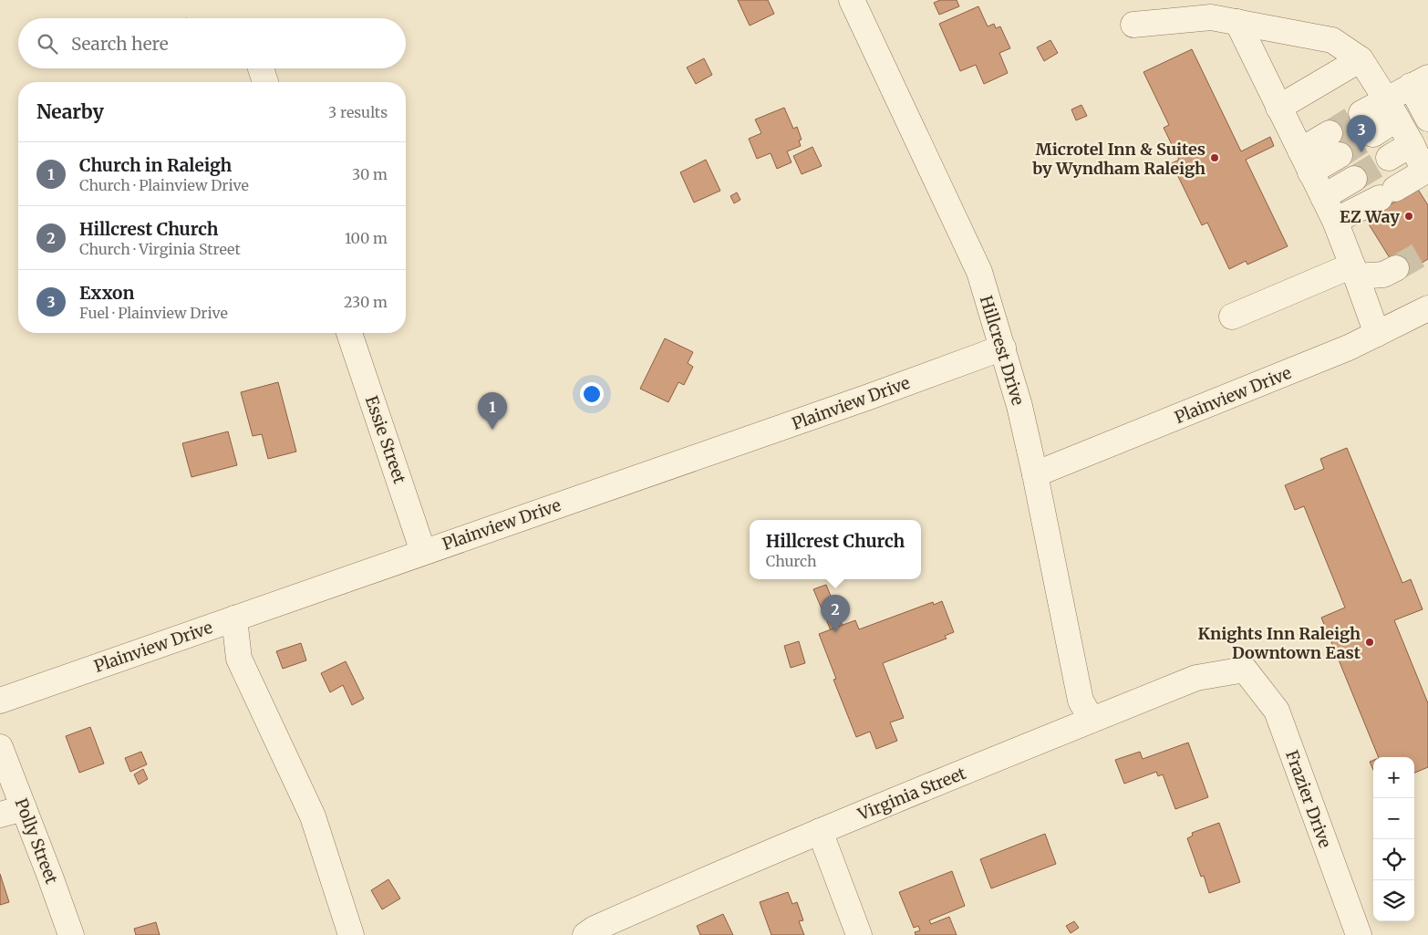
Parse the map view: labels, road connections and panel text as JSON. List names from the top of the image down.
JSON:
{
  "streets": {
    "street": [
      "Hillcrest Drive",
      "Plainview Drive",
      "Essie Street",
      "Virginia Street",
      "Frazier Drive",
      "Polly Street"
    ]
  },
  "crossings": [
    ["Hillcrest Drive", "Plainview Drive"],
    ["Hillcrest Drive", "Virginia Street"],
    ["Plainview Drive", "Essie Street"],
    ["Virginia Street", "Frazier Drive"]
  ],
  "places": ["Microtel Inn & Suites by Wyndham Raleigh", "EZ Way", "Knights Inn Raleigh Downtown East"],
  "page": {
    "search": "Search here",
    "heading": ["Nearby", "3 results"],
    "pins": ["3", "1", "2"],
    "list": [
      {
        "mark": "1",
        "name": "Church in Raleigh",
        "note": "Church · Plainview Drive",
        "value": "30 m"
      },
      {
        "mark": "2",
        "name": "Hillcrest Church",
        "note": "Church · Virginia Street",
        "value": "100 m"
      },
      {
        "mark": "3",
        "name": "Exxon",
        "note": "Fuel · Plainview Drive",
        "value": "230 m"
      }
    ],
    "popup": ["Hillcrest Church", "Church"],
    "map_buttons": ["+", "−"]
  }
}
